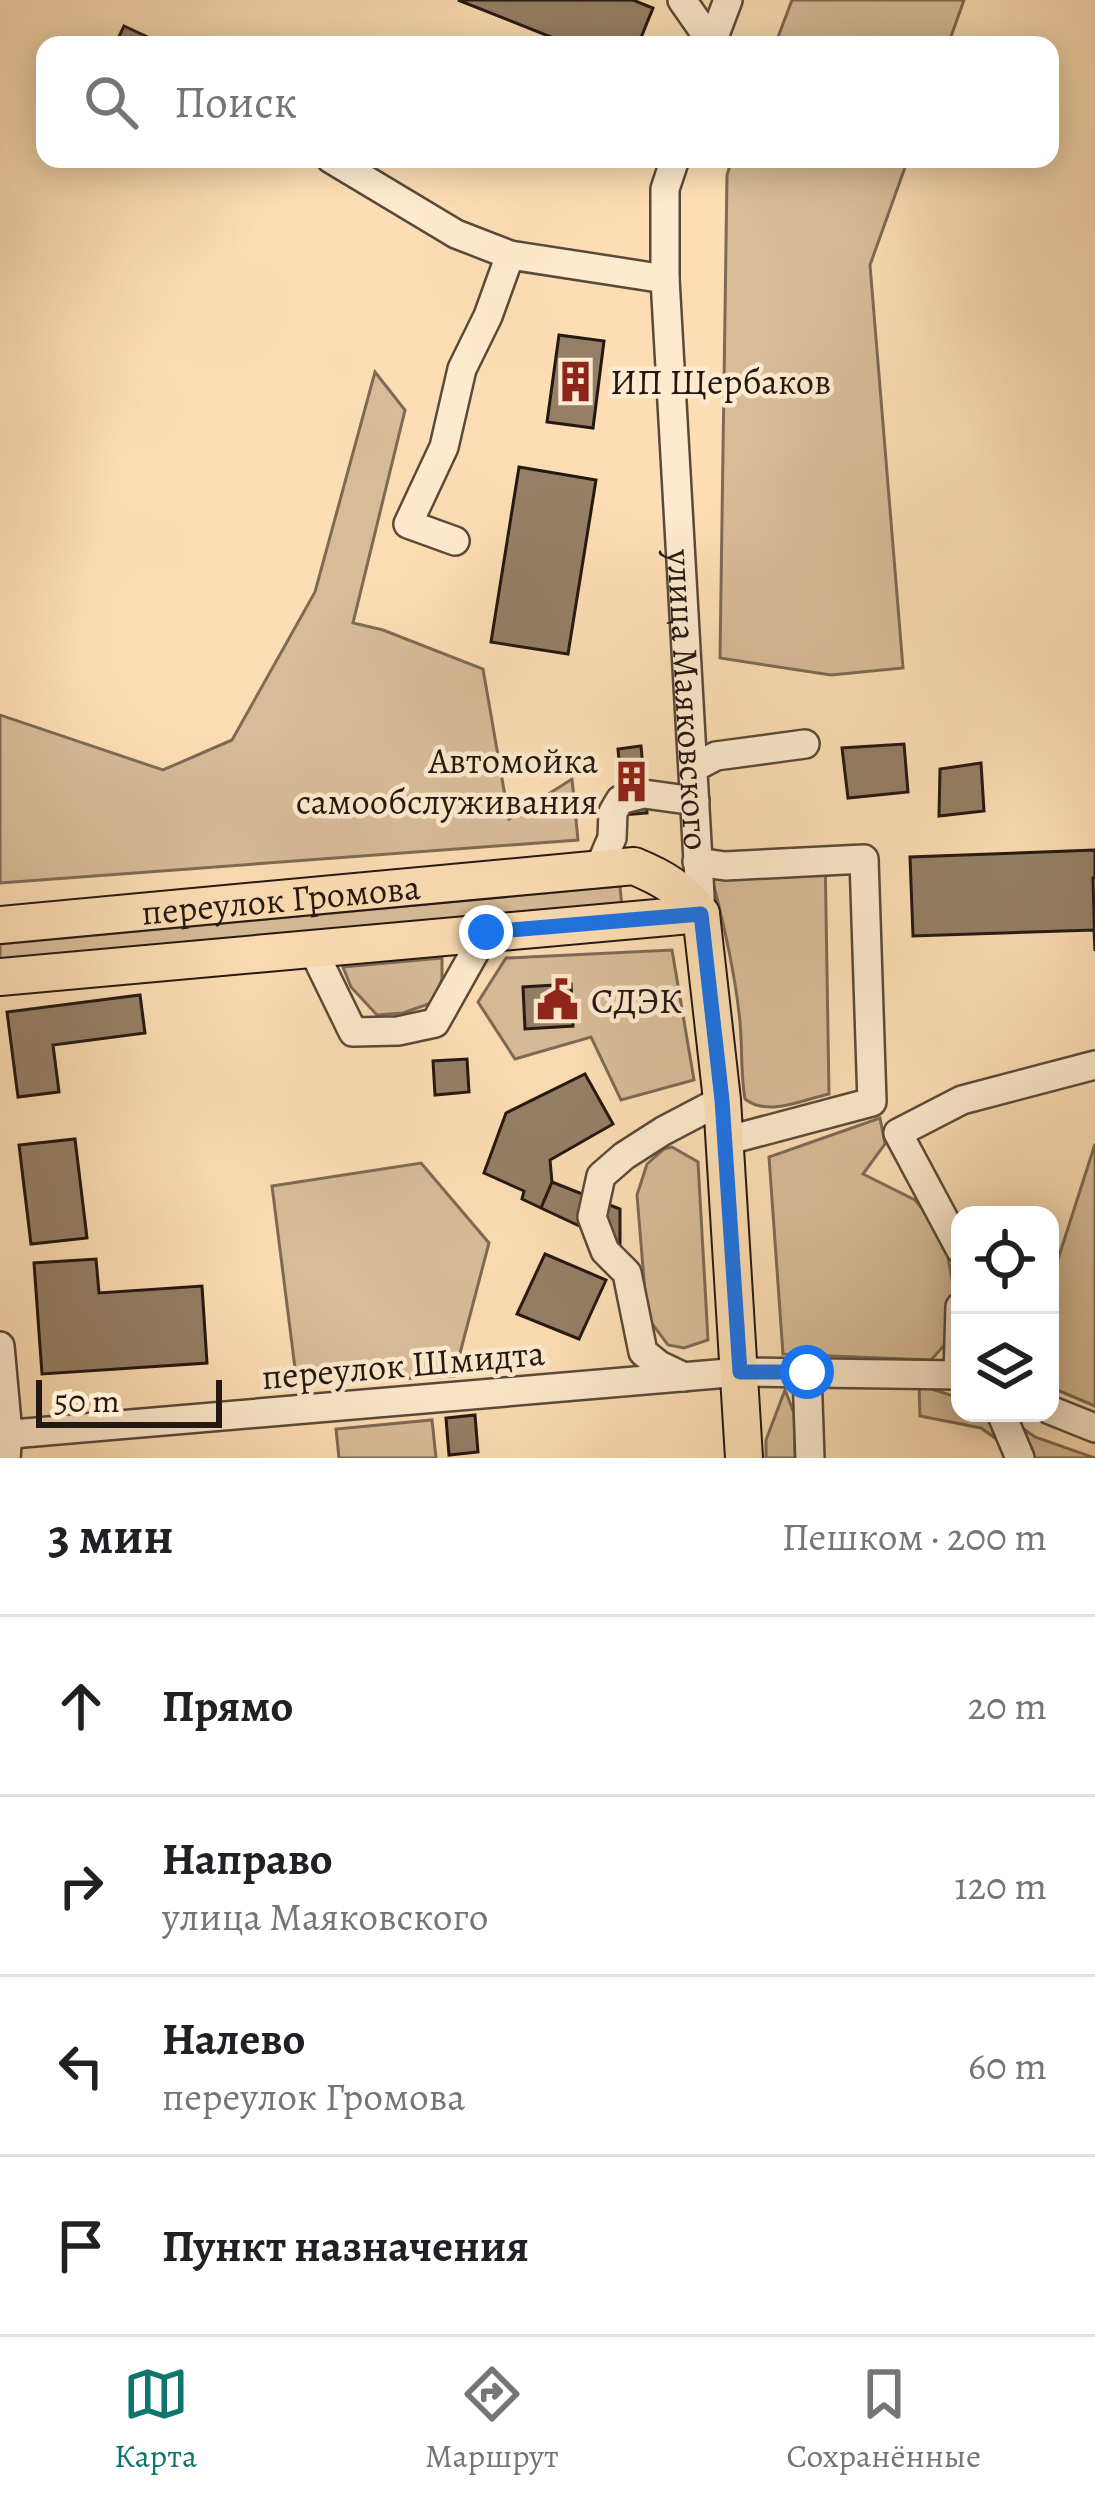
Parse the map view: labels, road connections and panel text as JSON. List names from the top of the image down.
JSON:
{
  "streets": {
    "main road": ["улица Маяковского", "переулок Громова"],
    "street": ["переулок Шмидта"]
  },
  "crossings": [
    ["улица Маяковского", "переулок Громова"],
    ["улица Маяковского", "переулок Шмидта"]
  ],
  "places": {
    "building": ["ИП Щербаков", "Автомойка самообслуживания"],
    "public building": ["СДЭК"]
  },
  "scale_bar": "50 m",
  "page": {
    "search": "Поиск",
    "scale": "50 m",
    "heading": ["3 мин", "Пешком · 200 m"],
    "list": [
      ["Прямо", "20 m"],
      ["Направо", "улица Маяковского", "120 m"],
      ["Налево", "переулок Громова", "60 m"],
      "Пункт назначения"
    ],
    "nav": ["Карта", "Маршрут", "Сохранённые"]
  }
}
